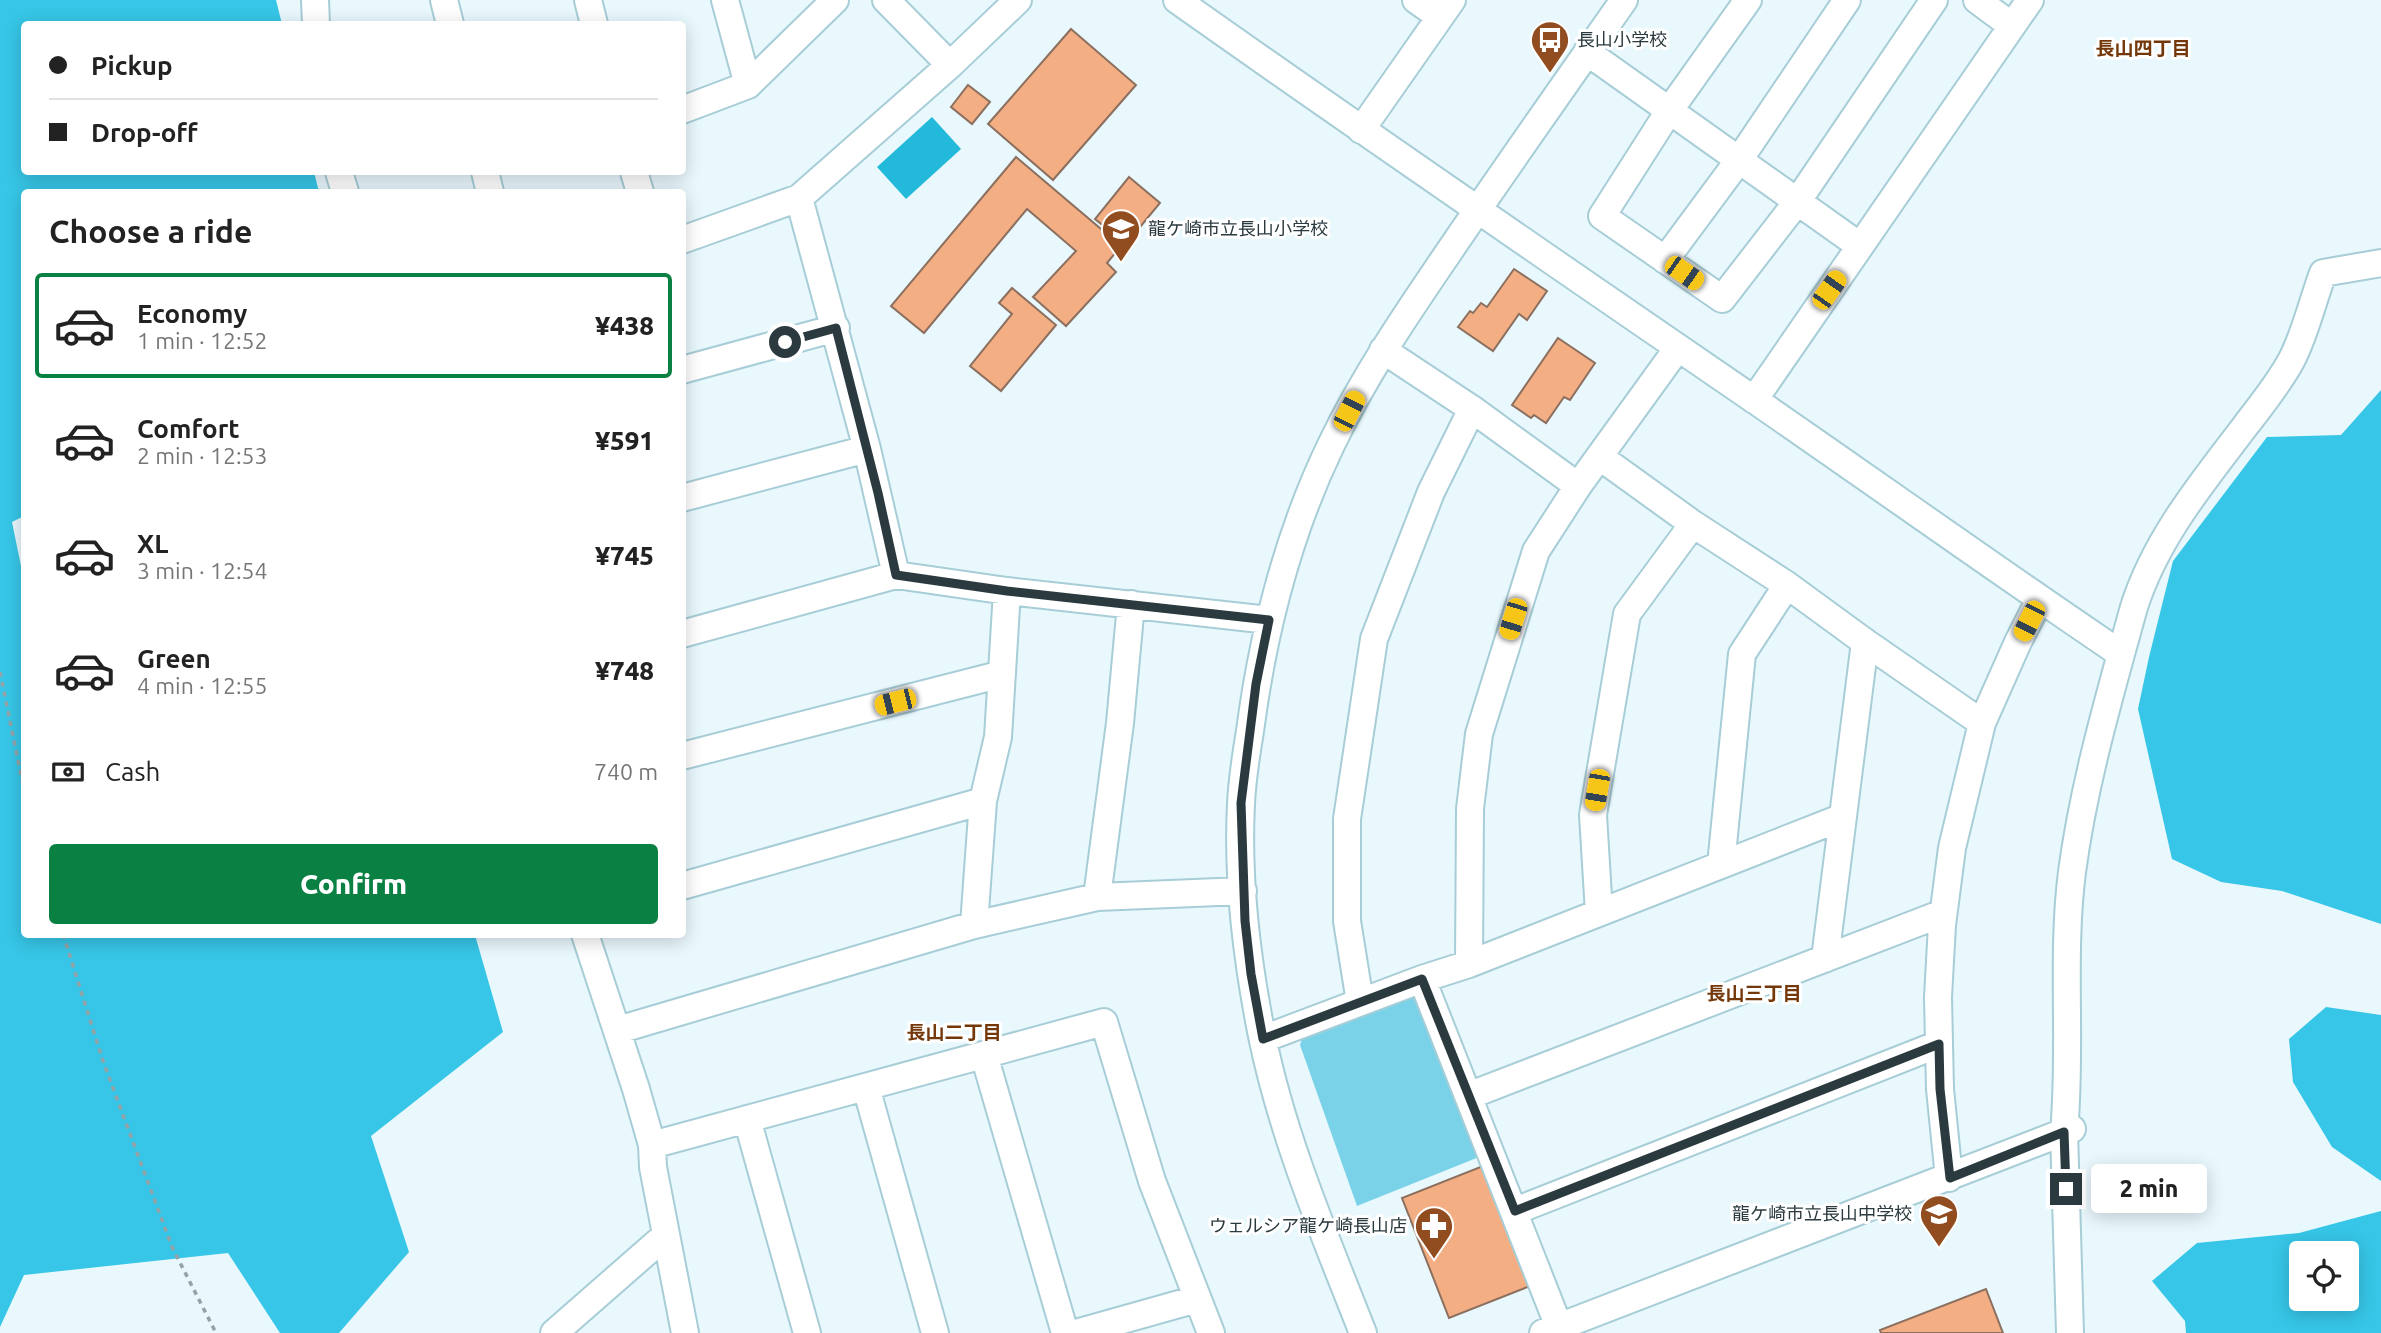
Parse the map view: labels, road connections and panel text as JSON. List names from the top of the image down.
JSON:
{
  "districts": ["長山四丁目", "長山三丁目", "長山二丁目"],
  "places": {
    "bus stop": ["長山小学校"],
    "school or university": ["龍ケ崎市立長山小学校", "龍ケ崎市立長山中学校"],
    "pharmacy": ["ウェルシア龍ケ崎長山店"]
  },
  "page": {
    "banner": ["Pickup", "Drop-off"],
    "heading": "Choose a ride",
    "list": [
      {
        "name": "Economy",
        "note": "1 min · 12:52",
        "value": "¥438"
      },
      {
        "name": "Comfort",
        "note": "2 min · 12:53",
        "value": "¥591"
      },
      {
        "name": "XL",
        "note": "3 min · 12:54",
        "value": "¥745"
      },
      {
        "name": "Green",
        "note": "4 min · 12:55",
        "value": "¥748"
      }
    ],
    "pay": ["Cash", "740 m"],
    "buttons": "Confirm",
    "bubble": "2 min"
  }
}
